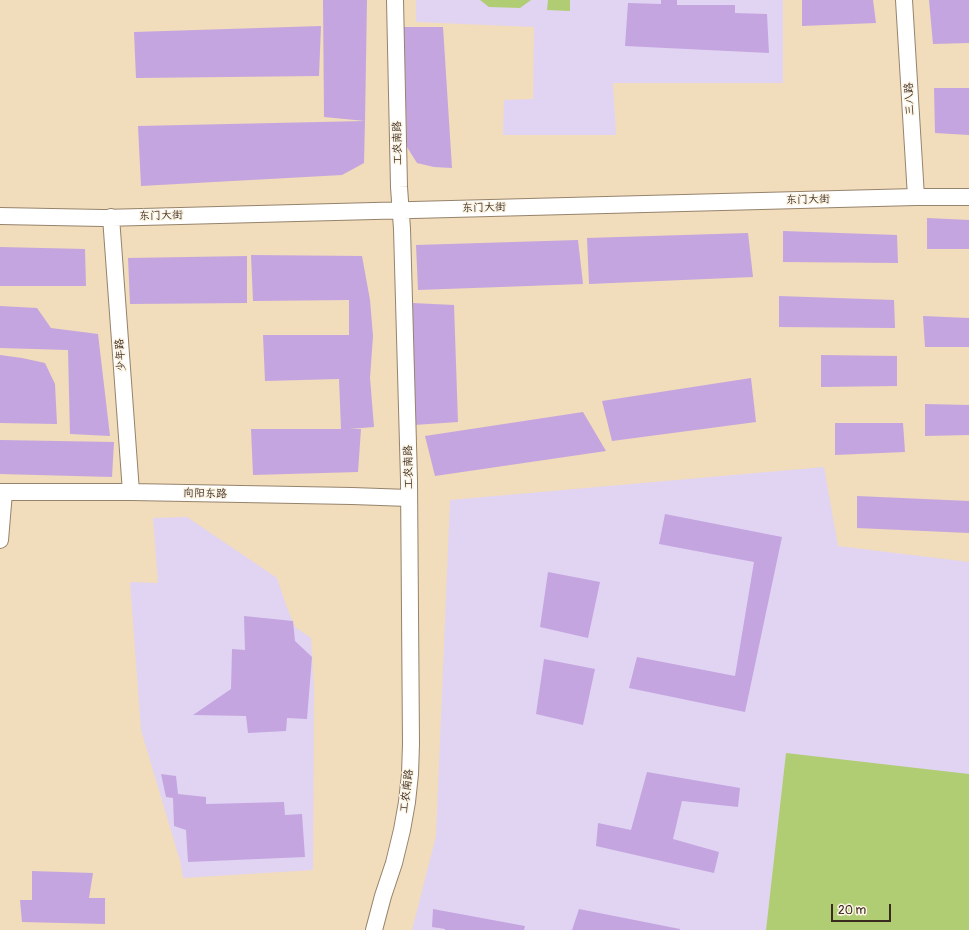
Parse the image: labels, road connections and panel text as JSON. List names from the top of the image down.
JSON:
{
  "streets": {
    "street": [
      "三八路",
      "工农南路",
      "东门大街",
      "少年路",
      "向阳东路"
    ]
  },
  "crossings": [
    ["三八路", "东门大街"],
    ["工农南路", "东门大街"],
    ["工农南路", "向阳东路"],
    ["东门大街", "少年路"],
    ["少年路", "向阳东路"]
  ],
  "scale_bar": "20 m"
}
